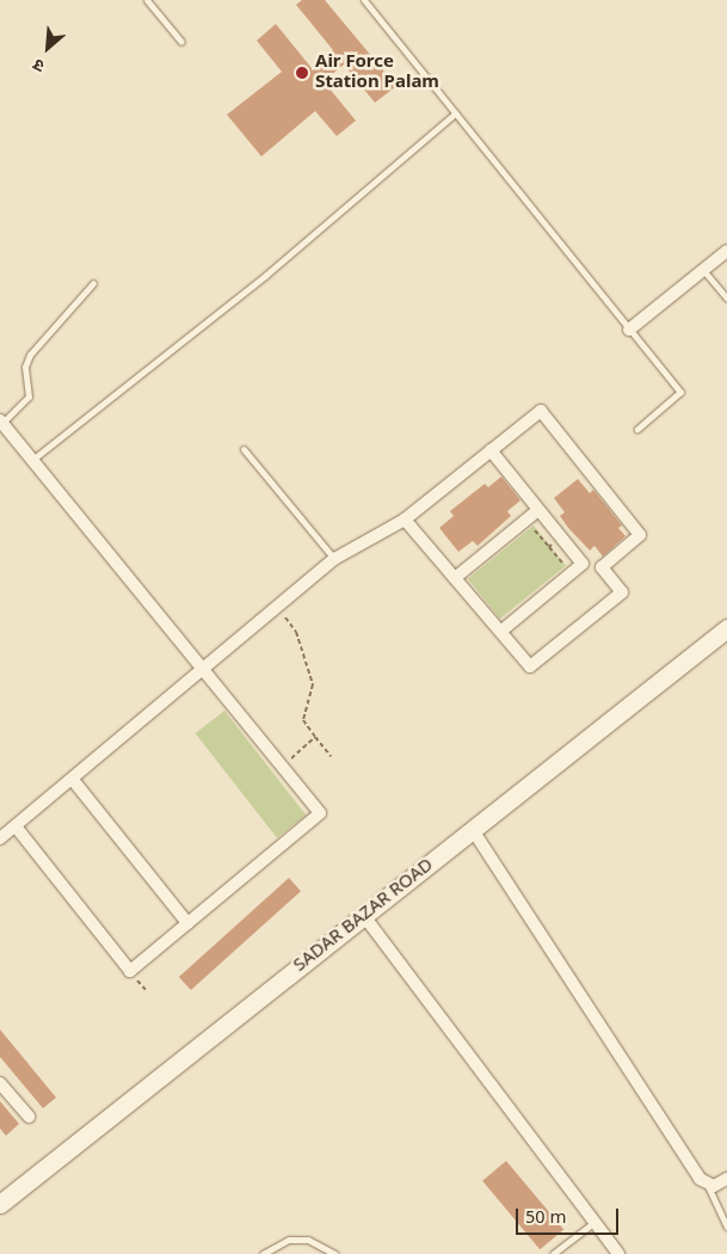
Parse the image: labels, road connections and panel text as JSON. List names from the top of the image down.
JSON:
{
  "streets": {
    "street": ["SADAR BAZAR ROAD"]
  },
  "places": ["Air Force Station Palam"],
  "scale_bar": "50 m",
  "north": "bottom left"
}
